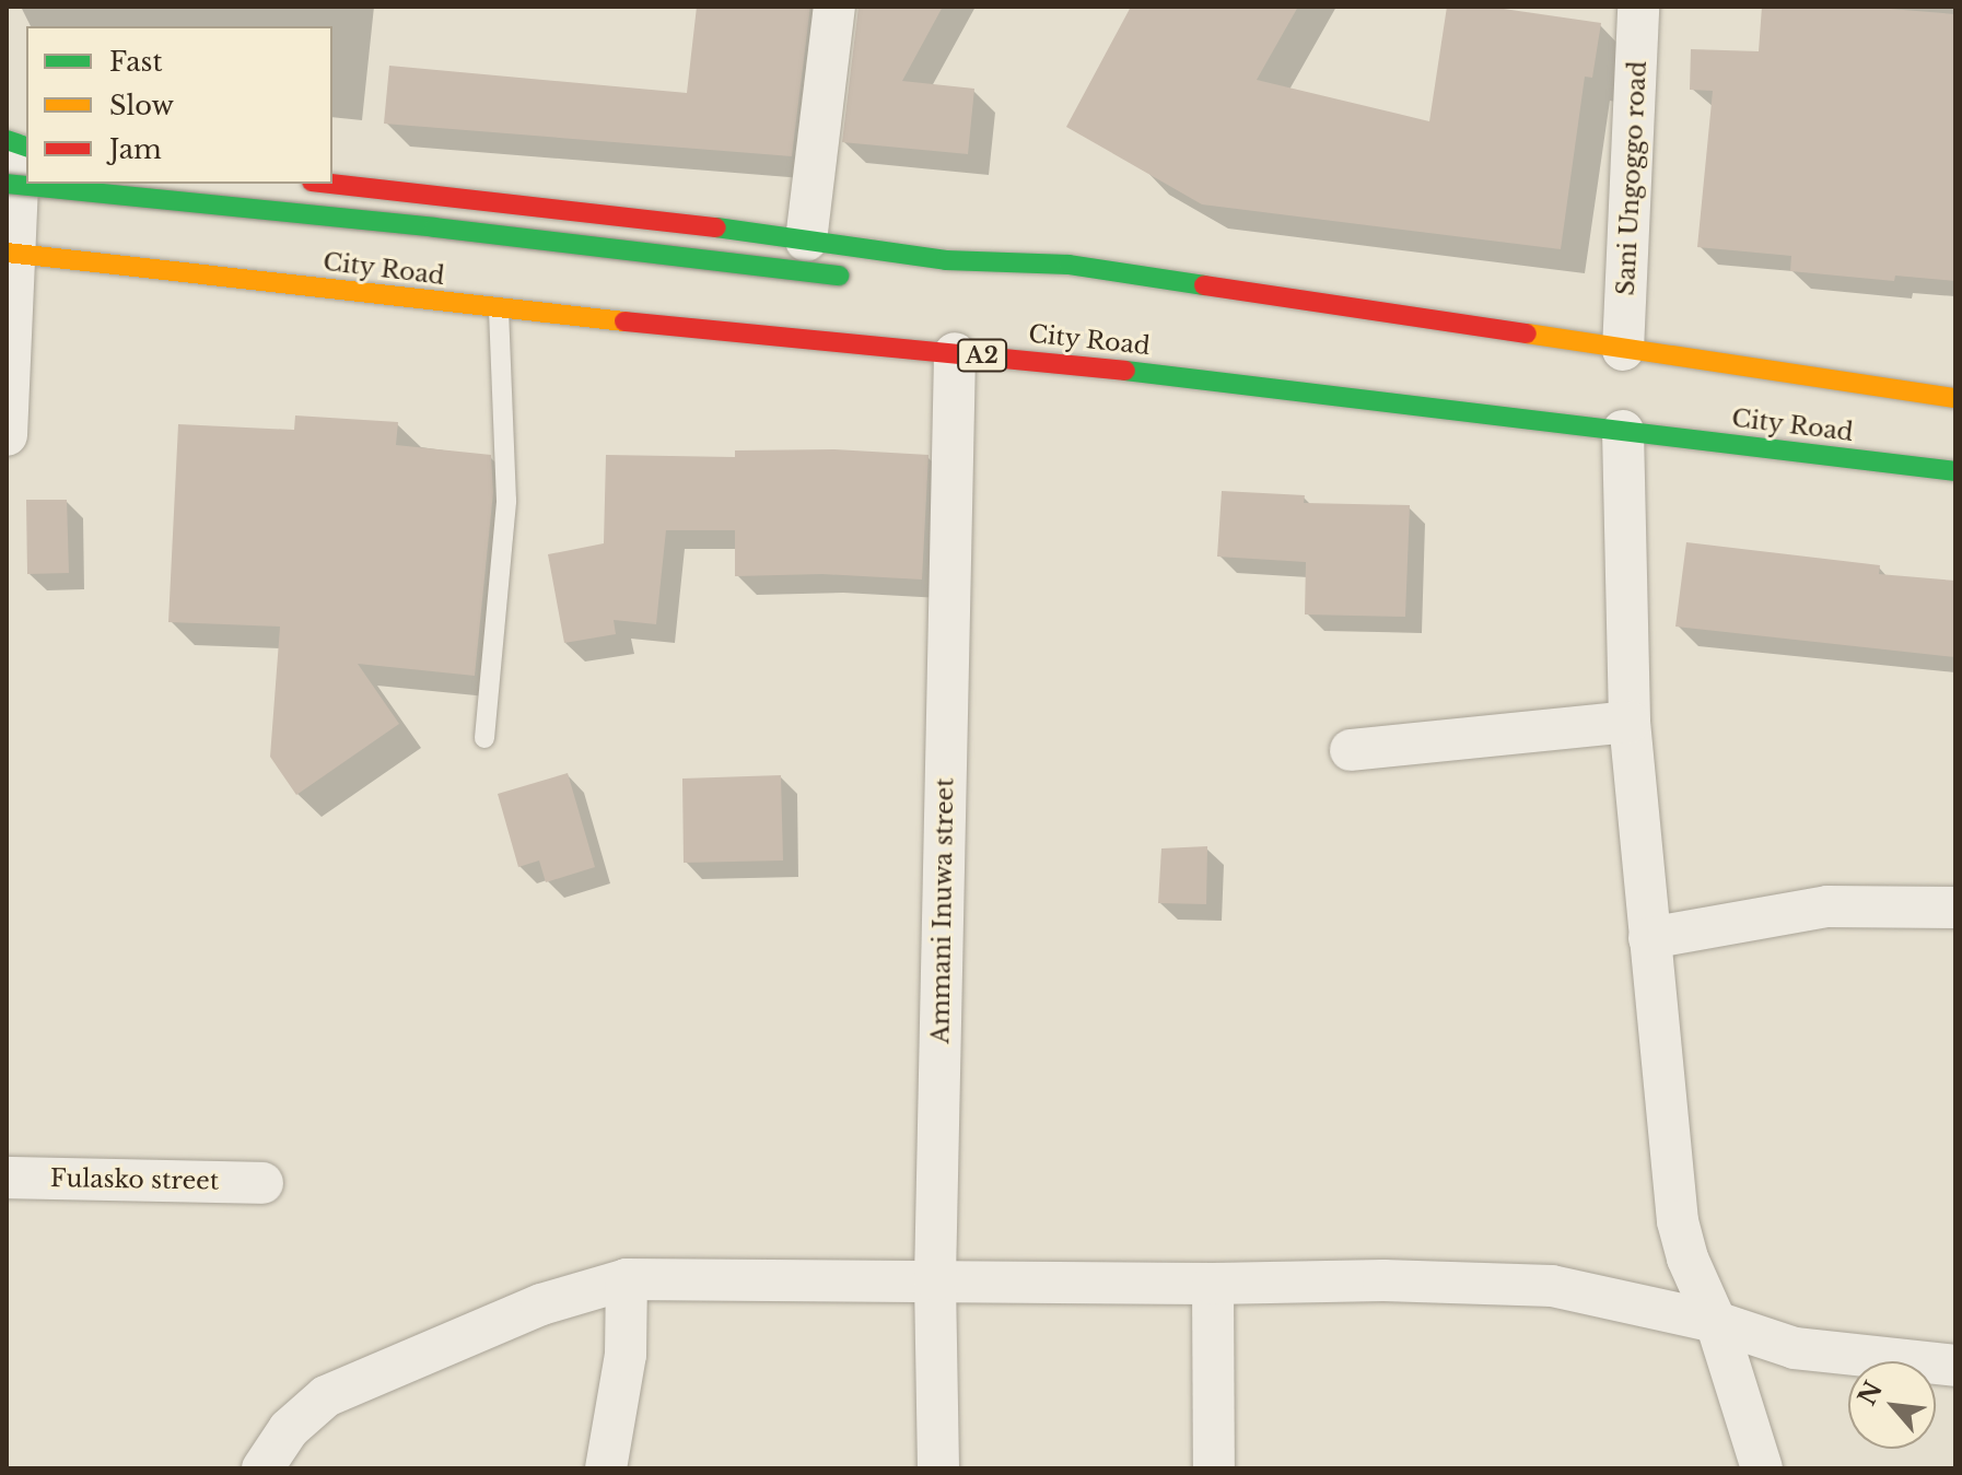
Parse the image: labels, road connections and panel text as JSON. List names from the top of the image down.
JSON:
{
  "streets": {
    "highway": ["City Road", "A2"],
    "street": ["Sani Ungoggo road", "Ammani Inuwa street", "Fulasko street"]
  },
  "crossings": [
    ["Sani Ungoggo road", "City Road"],
    ["City Road", "Ammani Inuwa street"]
  ],
  "legend": ["Fast", "Slow", "Jam"],
  "north": "top left"
}
